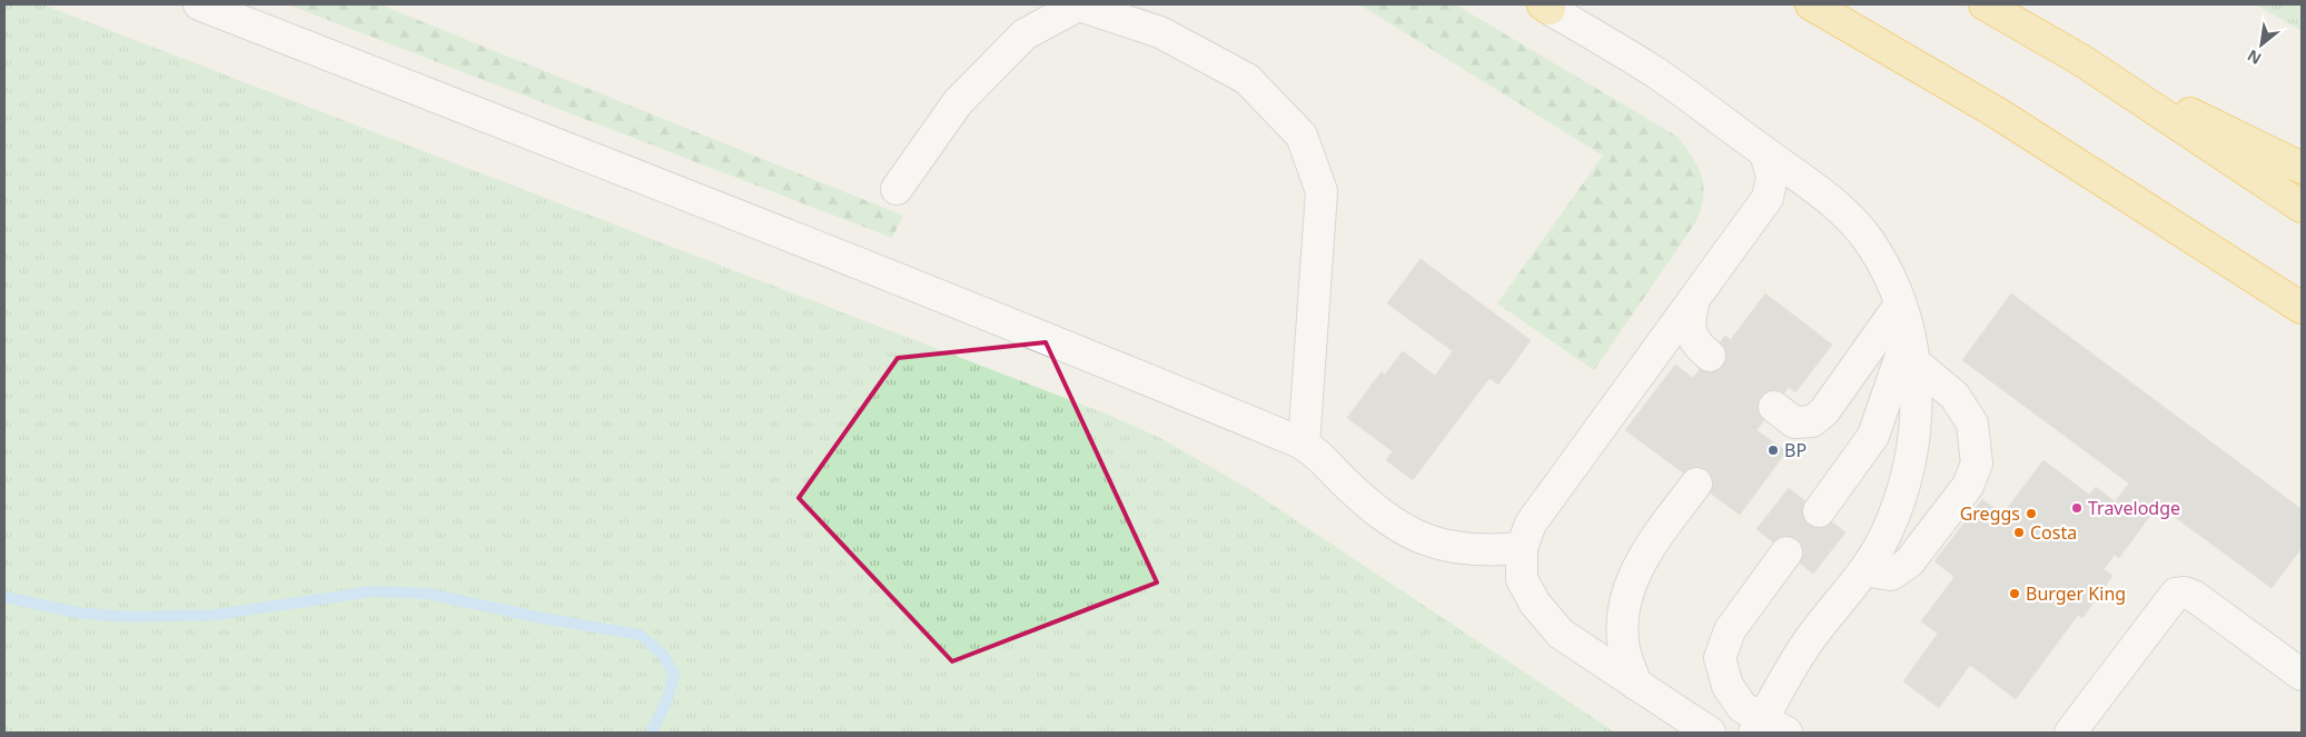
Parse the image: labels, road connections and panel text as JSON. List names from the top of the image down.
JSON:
{
  "places": [
    "BP",
    "Travelodge",
    "Greggs",
    "Costa",
    "Burger King"
  ],
  "north": "bottom left"
}
